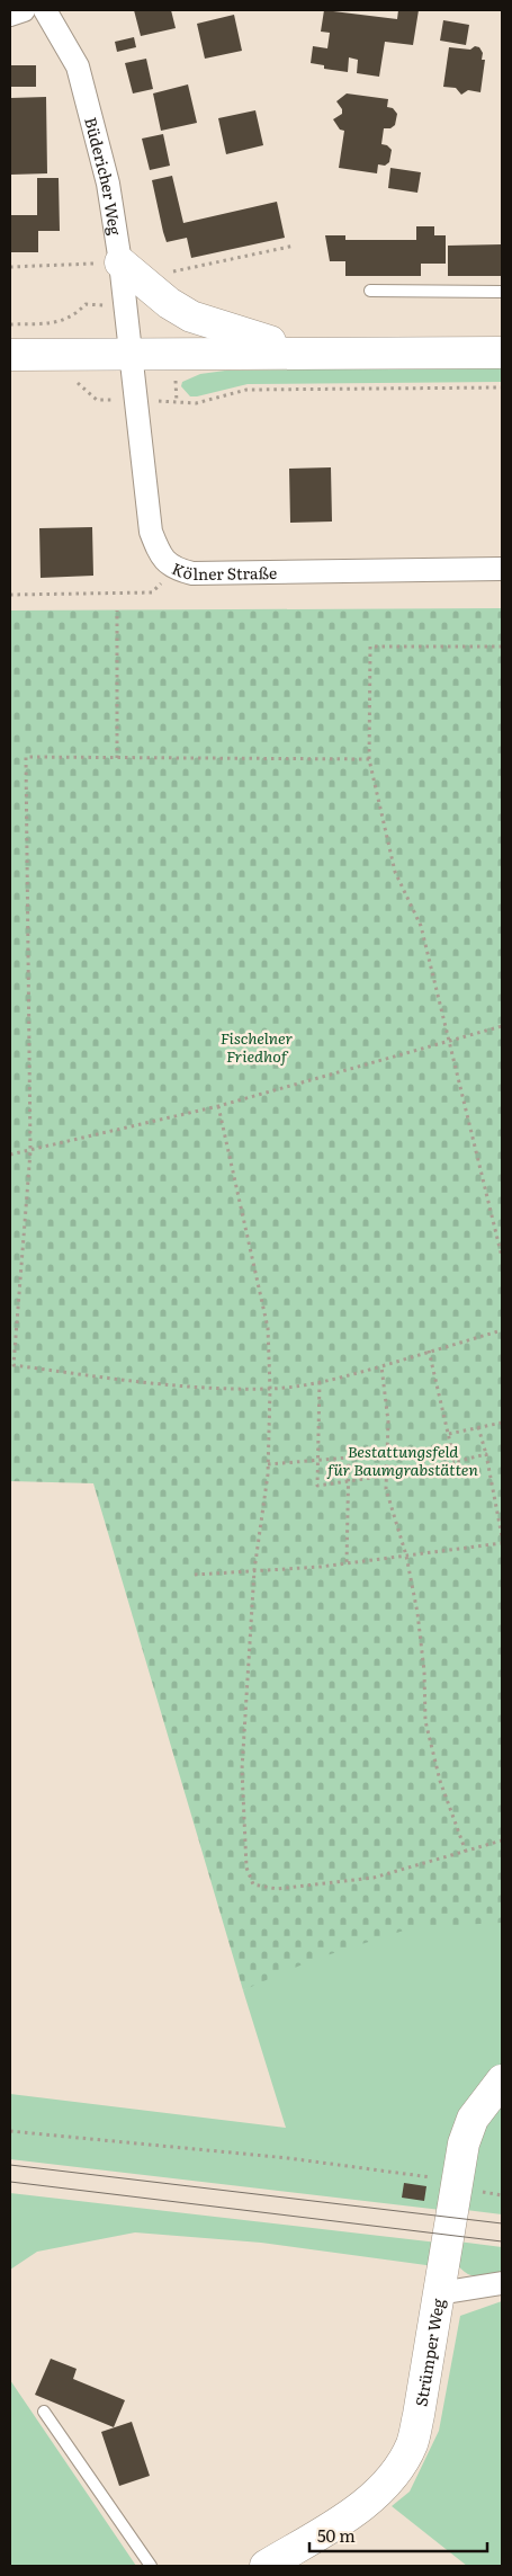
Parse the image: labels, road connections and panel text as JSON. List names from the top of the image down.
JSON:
{
  "streets": {
    "main road": ["Strümper Weg"],
    "street": ["Büdericher Weg", "Kölner Straße"]
  },
  "crossings": [
    ["Büdericher Weg", "Kölner Straße"]
  ],
  "parks": ["Fischelner Friedhof", "Bestattungsfeld für Baumgrabstätten"],
  "scale_bar": "50 m"
}
